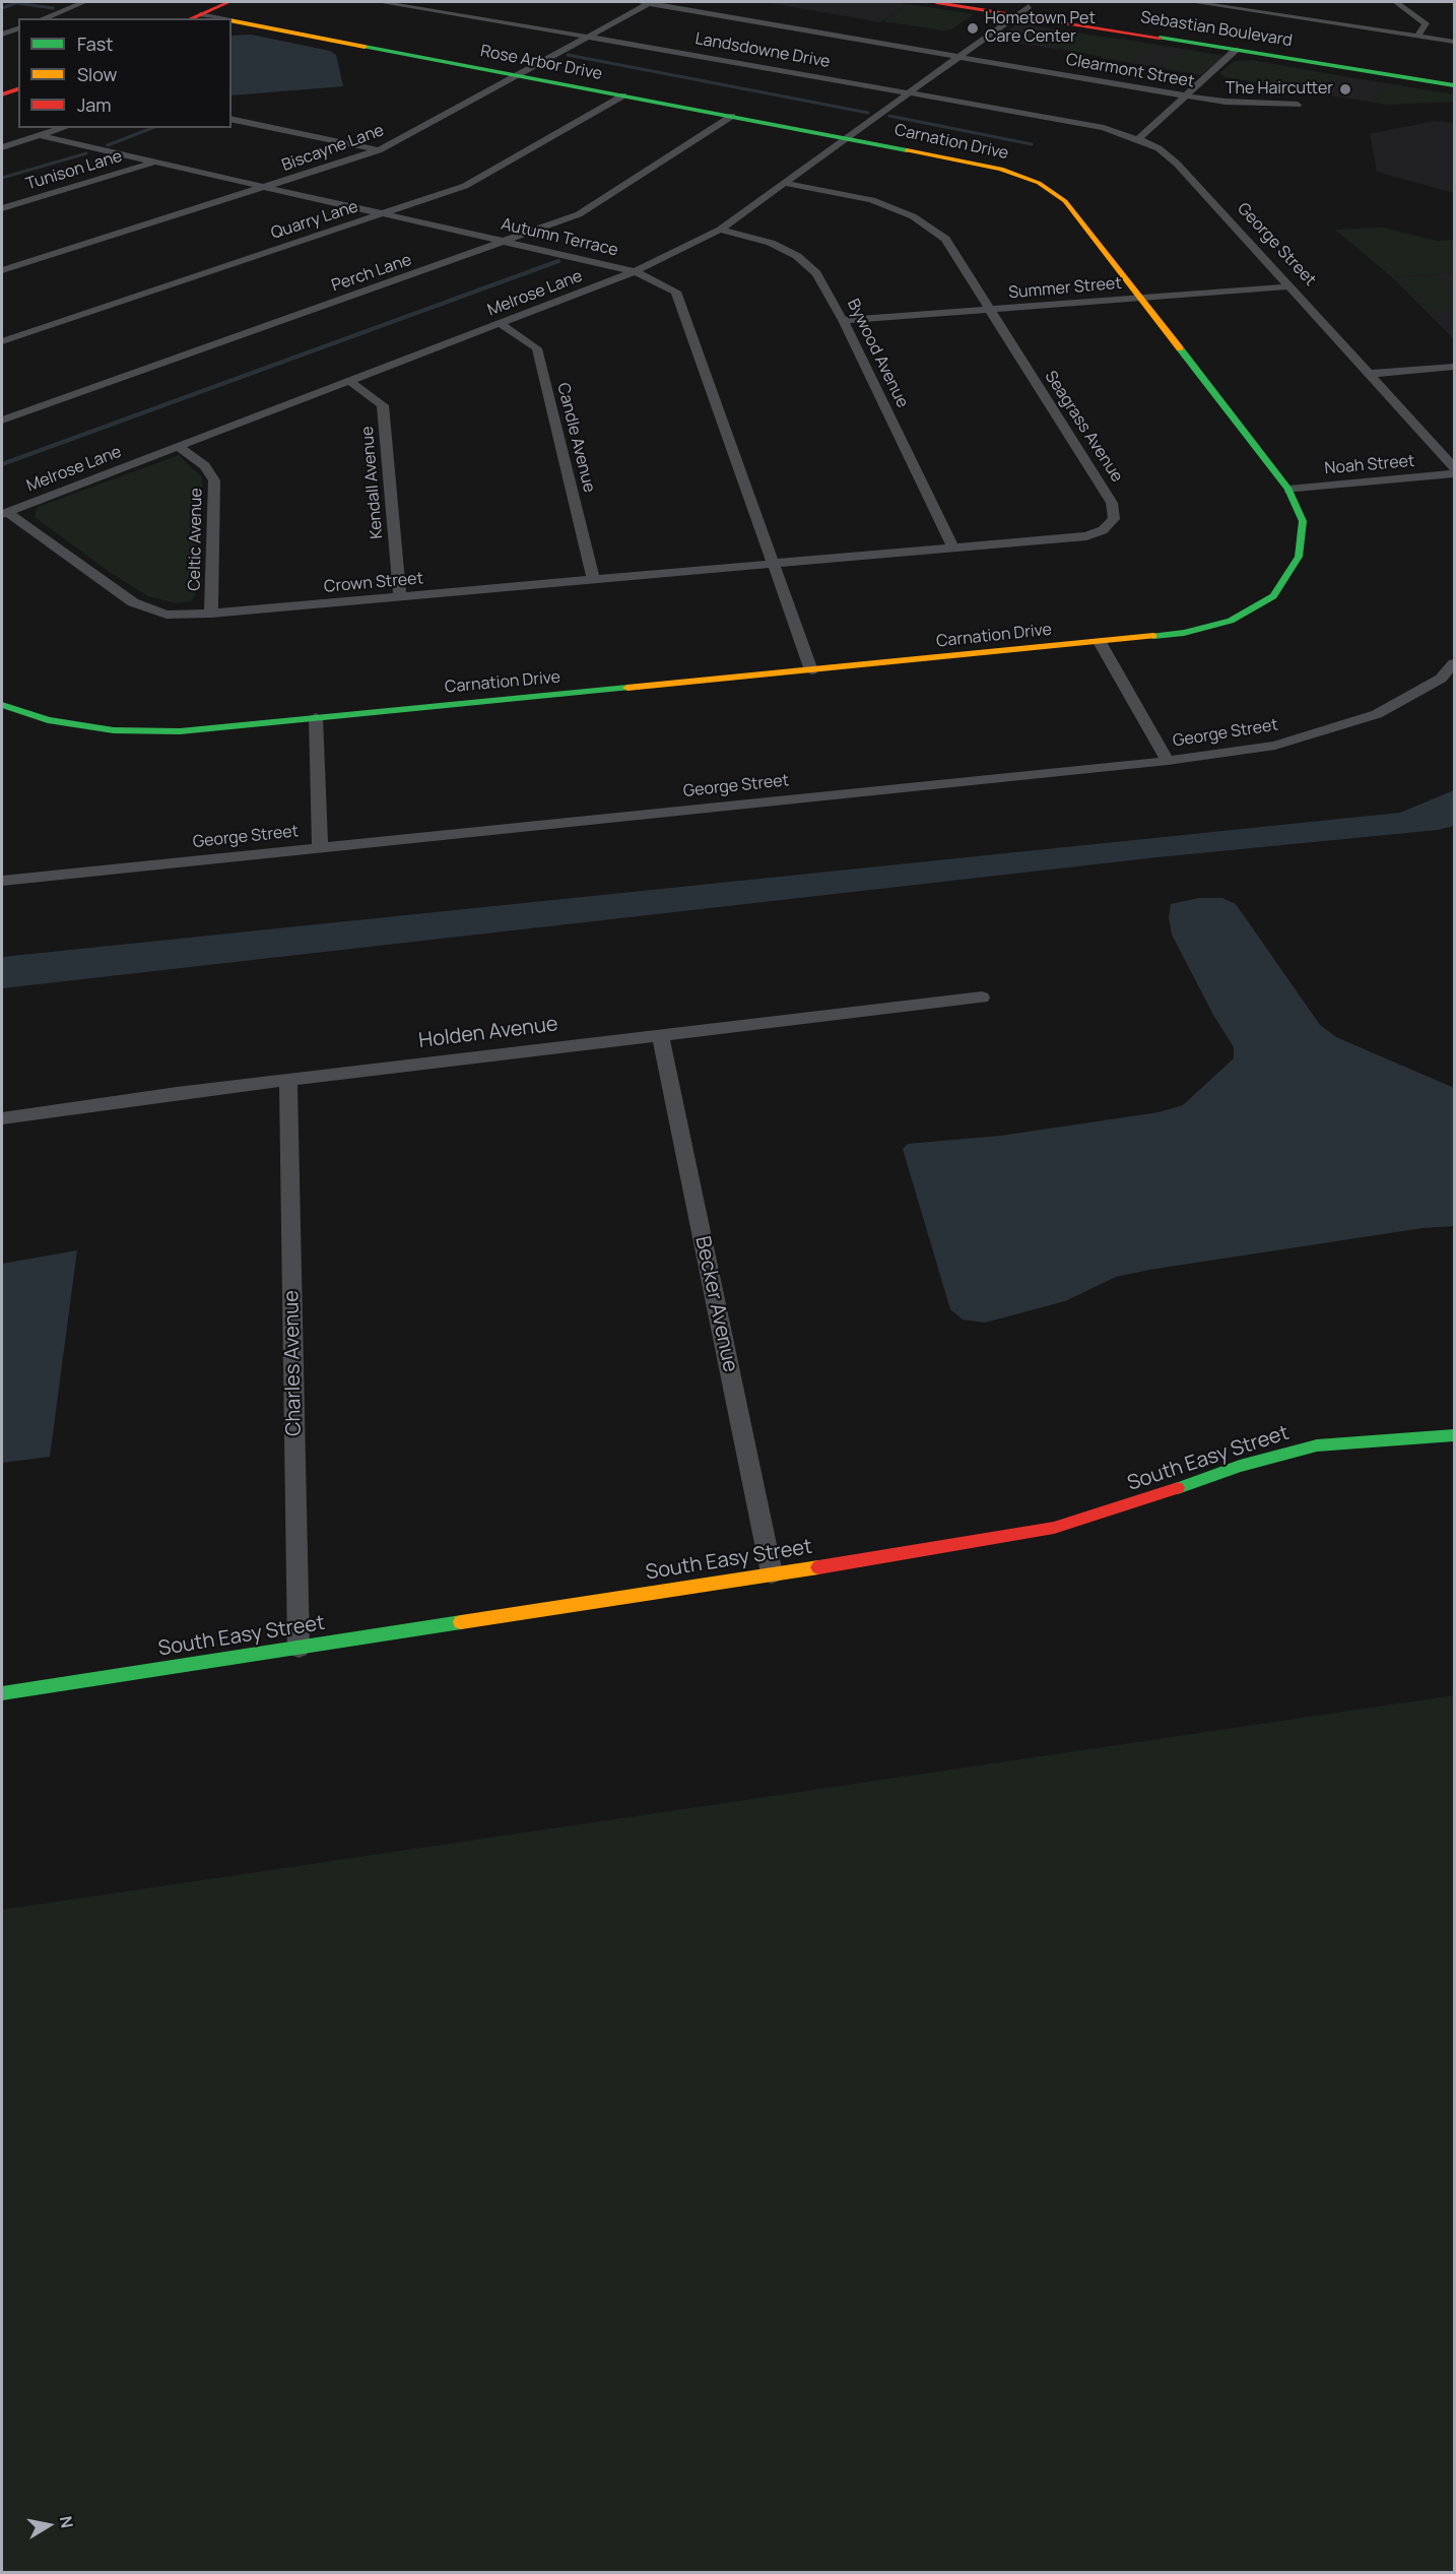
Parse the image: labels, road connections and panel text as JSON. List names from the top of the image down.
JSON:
{
  "streets": {
    "street": [
      "Sebastian Boulevard",
      "Landsdowne Drive",
      "Rose Arbor Drive",
      "Clearmont Street",
      "Carnation Drive",
      "Biscayne Lane",
      "Tunison Lane",
      "Quarry Lane",
      "Autumn Terrace",
      "George Street",
      "Perch Lane",
      "Summer Street",
      "Melrose Lane",
      "Bywood Avenue",
      "Seagrass Avenue",
      "Candle Avenue",
      "Noah Street",
      "Kendall Avenue",
      "Celtic Avenue",
      "Crown Street",
      "Holden Avenue",
      "Becker Avenue",
      "Charles Avenue",
      "South Easy Street"
    ]
  },
  "crossings": [
    ["Sebastian Boulevard", "Melrose Lane"],
    ["Landsdowne Drive", "Biscayne Lane"],
    ["Landsdowne Drive", "George Street"],
    ["Landsdowne Drive", "Melrose Lane"],
    ["Rose Arbor Drive", "Carnation Drive"],
    ["Rose Arbor Drive", "Biscayne Lane"],
    ["Rose Arbor Drive", "Quarry Lane"],
    ["Rose Arbor Drive", "Perch Lane"],
    ["Rose Arbor Drive", "Melrose Lane"],
    ["Clearmont Street", "Biscayne Lane"],
    ["Clearmont Street", "Melrose Lane"],
    ["Carnation Drive", "Autumn Terrace"],
    ["Carnation Drive", "Summer Street"],
    ["Carnation Drive", "Melrose Lane"],
    ["Carnation Drive", "Noah Street"],
    ["Biscayne Lane", "Autumn Terrace"],
    ["Tunison Lane", "Autumn Terrace"],
    ["Quarry Lane", "Autumn Terrace"],
    ["Autumn Terrace", "Perch Lane"],
    ["Autumn Terrace", "Melrose Lane"],
    ["Autumn Terrace", "Seagrass Avenue"],
    ["Autumn Terrace", "Crown Street"],
    ["George Street", "Summer Street"],
    ["Summer Street", "Bywood Avenue"],
    ["Summer Street", "Seagrass Avenue"],
    ["Melrose Lane", "Bywood Avenue"],
    ["Melrose Lane", "Seagrass Avenue"],
    ["Melrose Lane", "Candle Avenue"],
    ["Melrose Lane", "Kendall Avenue"],
    ["Melrose Lane", "Celtic Avenue"],
    ["Melrose Lane", "Crown Street"],
    ["Bywood Avenue", "Seagrass Avenue"],
    ["Seagrass Avenue", "Crown Street"],
    ["Candle Avenue", "Crown Street"],
    ["Kendall Avenue", "Crown Street"],
    ["Celtic Avenue", "Crown Street"],
    ["Holden Avenue", "Becker Avenue"],
    ["Holden Avenue", "Charles Avenue"],
    ["Becker Avenue", "South Easy Street"],
    ["Charles Avenue", "South Easy Street"]
  ],
  "places": ["Hometown Pet Care Center", "The Haircutter"],
  "legend": ["Fast", "Slow", "Jam"],
  "north": "right"
}
